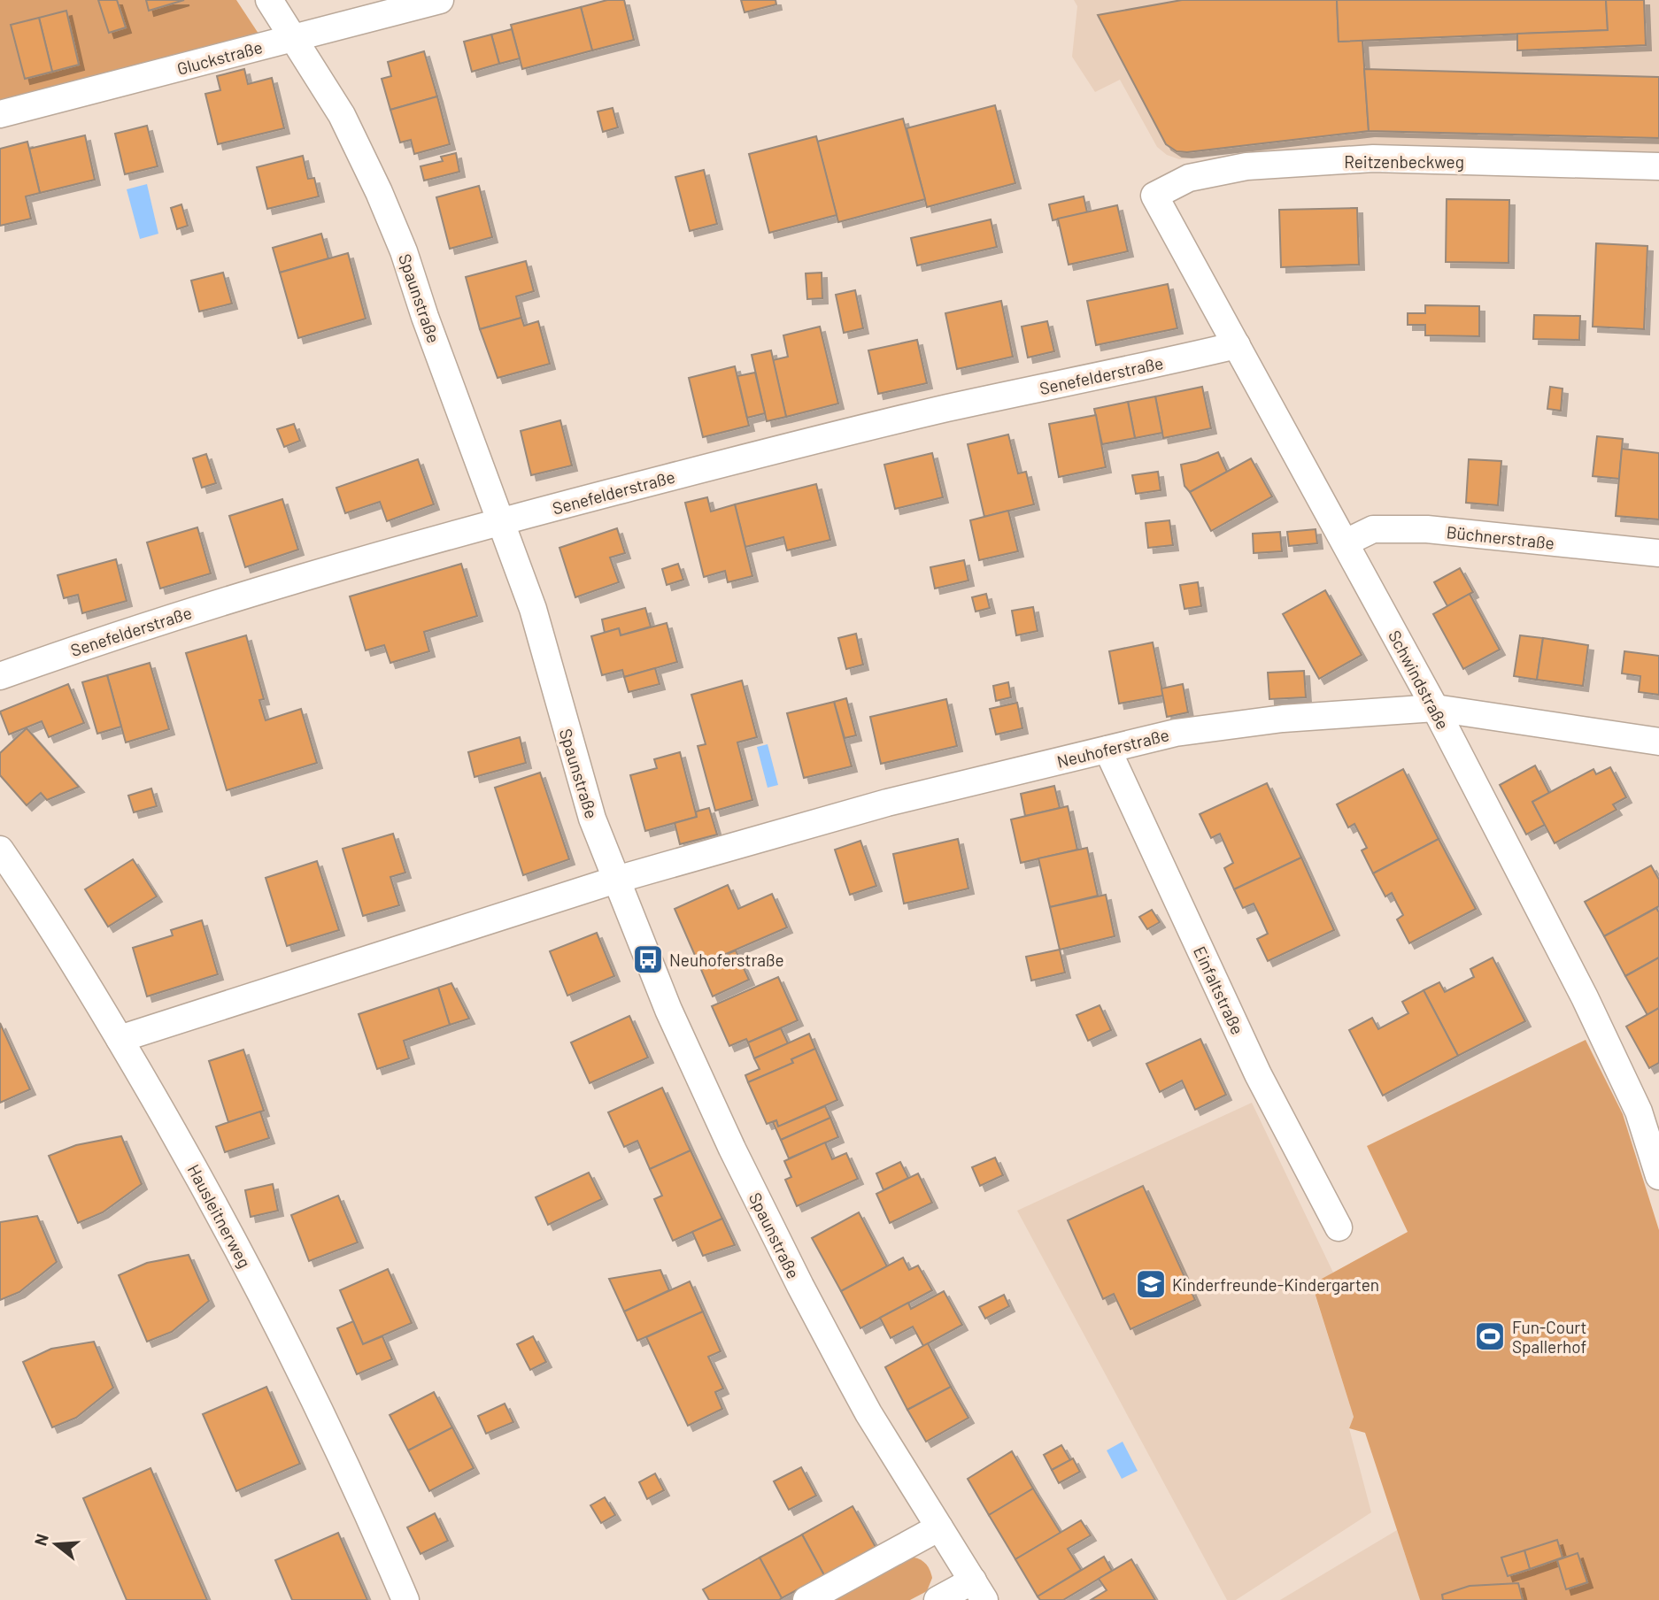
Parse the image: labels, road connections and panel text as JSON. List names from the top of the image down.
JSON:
{
  "streets": {
    "street": [
      "Gluckstraße",
      "Reitzenbeckweg",
      "Spaunstraße",
      "Senefelderstraße",
      "Büchnerstraße",
      "Schwindstraße",
      "Neuhoferstraße",
      "Einfaltstraße",
      "Hausleitnerweg"
    ]
  },
  "crossings": [
    ["Gluckstraße", "Spaunstraße"],
    ["Reitzenbeckweg", "Schwindstraße"],
    ["Spaunstraße", "Senefelderstraße"],
    ["Spaunstraße", "Neuhoferstraße"],
    ["Senefelderstraße", "Schwindstraße"],
    ["Büchnerstraße", "Schwindstraße"],
    ["Schwindstraße", "Neuhoferstraße"],
    ["Neuhoferstraße", "Einfaltstraße"],
    ["Neuhoferstraße", "Hausleitnerweg"]
  ],
  "places": {
    "bus stop": ["Neuhoferstraße"],
    "school or university": ["Kinderfreunde-Kindergarten"],
    "sports": ["Fun-Court Spallerhof"]
  },
  "north": "left"
}
